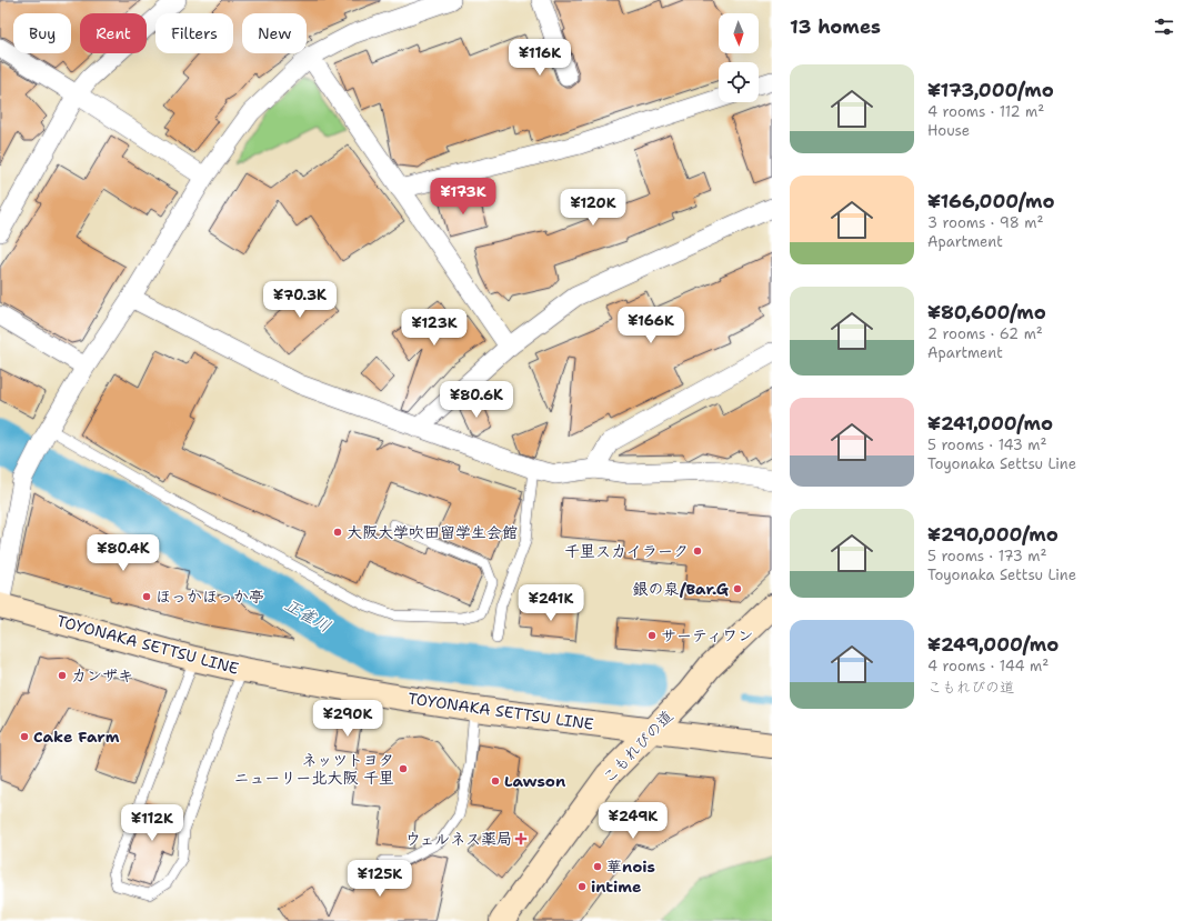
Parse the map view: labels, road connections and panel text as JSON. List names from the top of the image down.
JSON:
{
  "streets": {
    "main road": ["TOYONAKA SETTSU LINE", "こもれびの道"]
  },
  "crossings": [
    ["TOYONAKA SETTSU LINE", "こもれびの道"]
  ],
  "water": ["正雀川"],
  "places": {
    "other": [
      "大阪大学吹田留学生会館",
      "千里スカイラーク",
      "銀の泉/Bar.G",
      "ほっかほっか亭",
      "サーティワン",
      "カンザキ",
      "Cake Farm",
      "ネッツトヨタ ニューリー北大阪 千里",
      "Lawson",
      "華nois",
      "intime"
    ],
    "health": ["ウェルネス薬局"]
  },
  "north": "bottom",
  "page": {
    "heading": "13 homes",
    "chip": [
      "Buy",
      "Rent",
      "Filters",
      "New"
    ],
    "price": [
      "¥116K",
      "¥173K",
      "¥120K",
      "¥70.3K",
      "¥166K",
      "¥123K",
      "¥80.6K",
      "¥80.4K",
      "¥241K",
      "¥290K",
      "¥249K",
      "¥112K",
      "¥125K"
    ],
    "list": [
      {
        "name": "¥173,000/mo",
        "note": "4 rooms · 112 m² · House"
      },
      {
        "name": "¥166,000/mo",
        "note": "3 rooms · 98 m² · Apartment"
      },
      {
        "name": "¥80,600/mo",
        "note": "2 rooms · 62 m² · Apartment"
      },
      {
        "name": "¥241,000/mo",
        "note": "5 rooms · 143 m² · Toyonaka Settsu Line"
      },
      {
        "name": "¥290,000/mo",
        "note": "5 rooms · 173 m² · Toyonaka Settsu Line"
      },
      {
        "name": "¥249,000/mo",
        "note": "4 rooms · 144 m² · こもれびの道"
      }
    ]
  }
}
